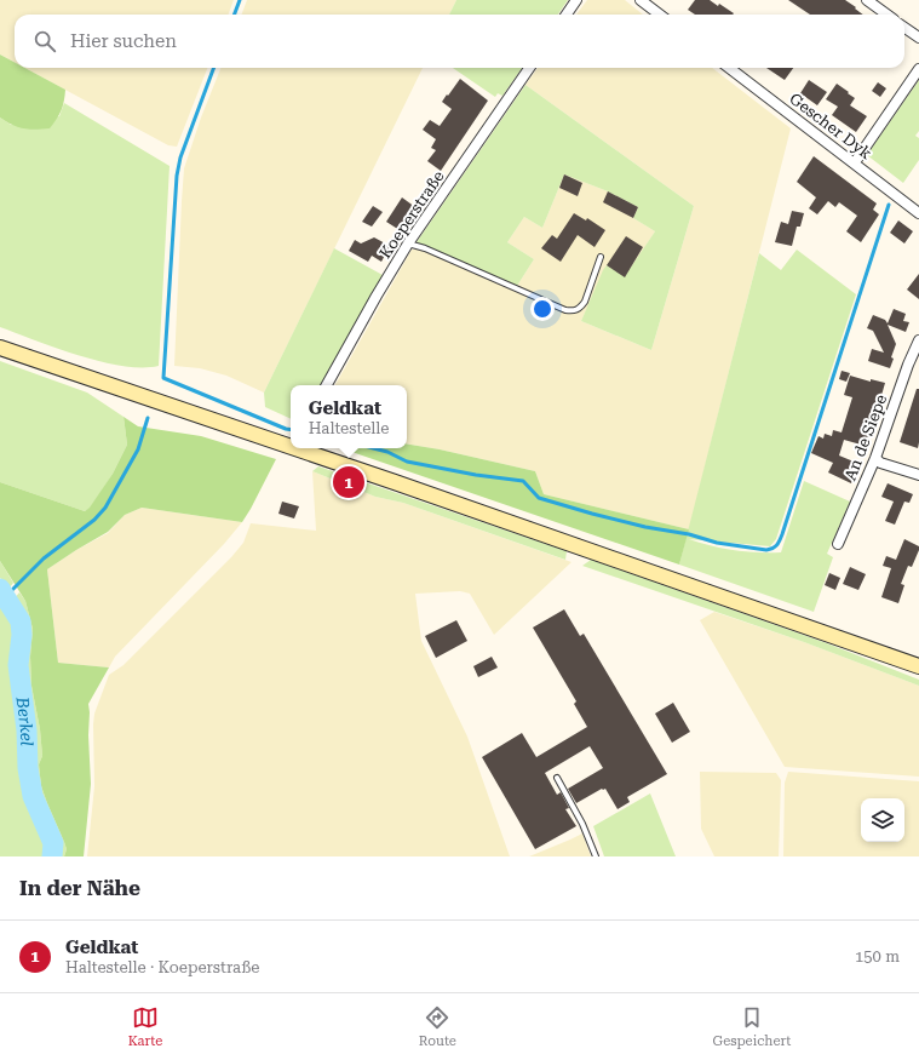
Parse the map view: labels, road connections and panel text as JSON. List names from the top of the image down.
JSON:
{
  "streets": {
    "street": ["Gescher Dyk", "Koeperstraße", "An de Siepe"]
  },
  "water": ["Berkel"],
  "page": {
    "search": "Hier suchen",
    "popup": ["Geldkat", "Haltestelle"],
    "pins": "1",
    "heading": "In der Nähe",
    "list": [
      {
        "mark": "1",
        "name": "Geldkat",
        "note": "Haltestelle · Koeperstraße",
        "value": "150 m"
      }
    ],
    "nav": ["Karte", "Route", "Gespeichert"]
  }
}
